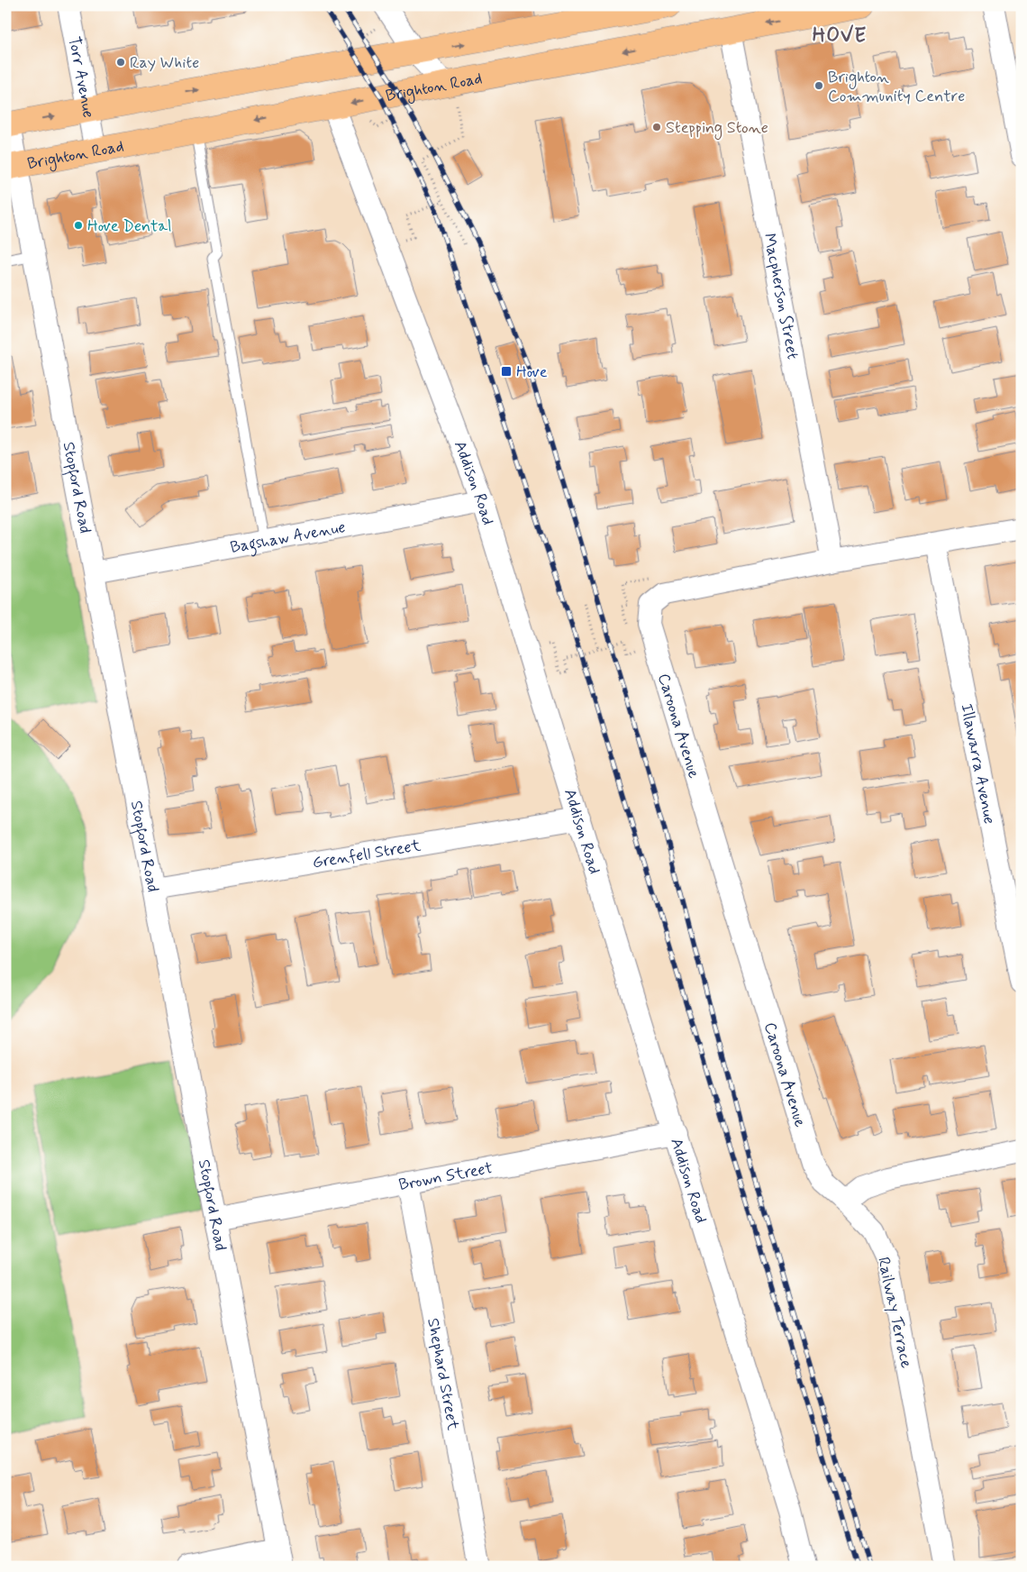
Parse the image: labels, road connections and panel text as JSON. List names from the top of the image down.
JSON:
{
  "streets": {
    "main road": ["Brighton Road"],
    "street": [
      "Torr Avenue",
      "Macpherson Street",
      "Addison Road",
      "Stopford Road",
      "Bagshaw Avenue",
      "Caroona Avenue",
      "Illawarra Avenue",
      "Grenfell Street",
      "Brown Street",
      "Railway Terrace",
      "Shephard Street"
    ]
  },
  "crossings": [
    ["Torr Avenue", "Brighton Road"],
    ["Brighton Road", "Macpherson Street"],
    ["Brighton Road", "Addison Road"],
    ["Brighton Road", "Stopford Road"],
    ["Macpherson Street", "Caroona Avenue"],
    ["Addison Road", "Bagshaw Avenue"],
    ["Addison Road", "Grenfell Street"],
    ["Addison Road", "Brown Street"],
    ["Stopford Road", "Bagshaw Avenue"],
    ["Stopford Road", "Grenfell Street"],
    ["Stopford Road", "Brown Street"],
    ["Caroona Avenue", "Illawarra Avenue"],
    ["Caroona Avenue", "Railway Terrace"],
    ["Brown Street", "Shephard Street"]
  ],
  "districts": ["HOVE"],
  "places": {
    "other": [
      "Ray White",
      "Brighton Community Centre",
      "Stepping Stone",
      "Hove Dental"
    ],
    "transit": ["Hove"]
  }
}
